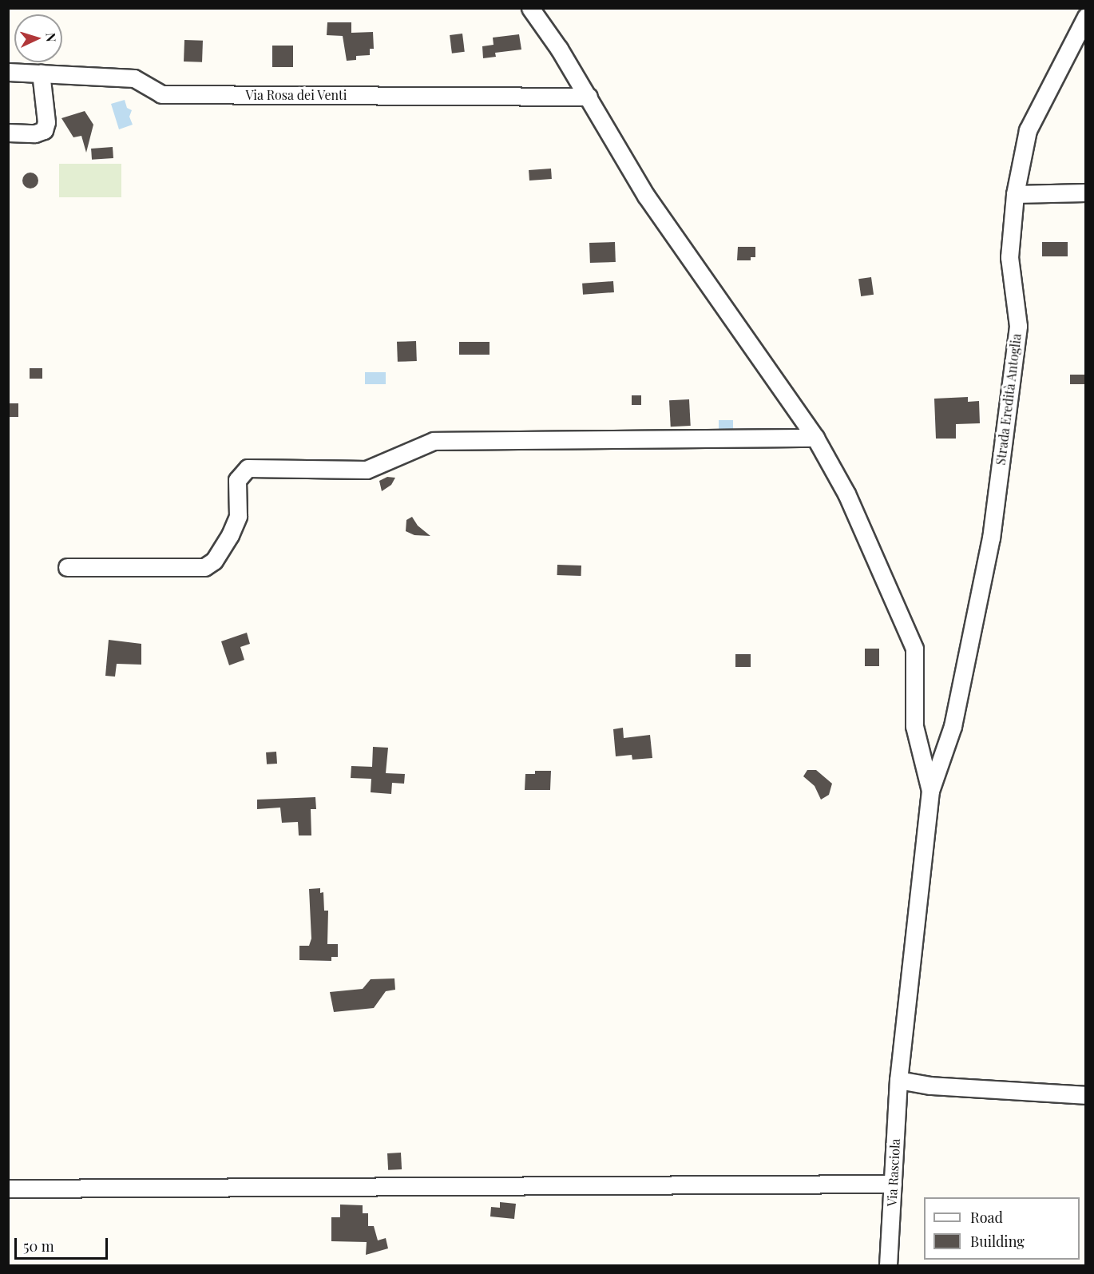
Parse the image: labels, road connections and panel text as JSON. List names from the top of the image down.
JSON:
{
  "streets": {
    "street": ["Via Rosa dei Venti", "Strada Eredità Antoglia", "Via Rasciola"]
  },
  "crossings": [
    ["Strada Eredità Antoglia", "Via Rasciola"]
  ],
  "legend": ["Road", "Building"],
  "scale_bar": "50 m",
  "north": "right"
}
